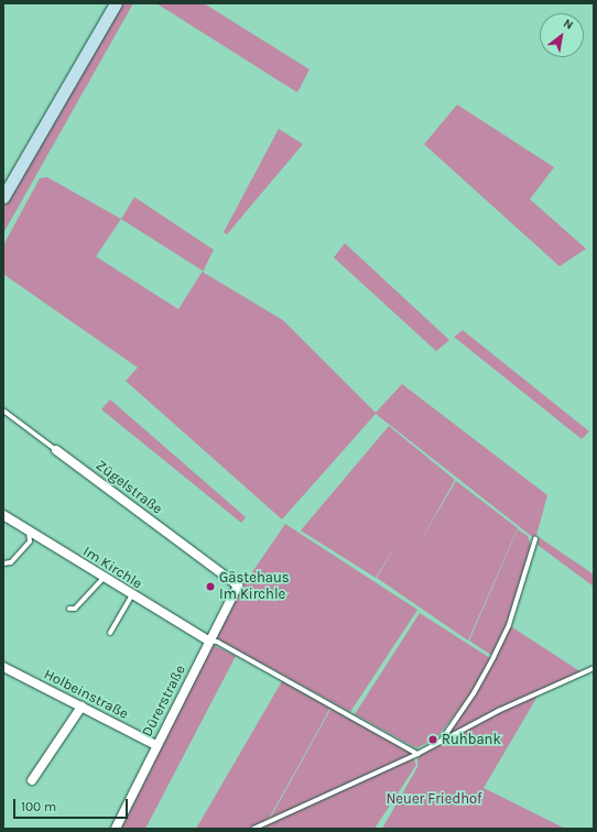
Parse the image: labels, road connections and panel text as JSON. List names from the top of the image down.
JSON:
{
  "streets": {
    "street": [
      "Zügelstraße",
      "Im Kirchle",
      "Holbeinstraße",
      "Dürerstraße"
    ]
  },
  "crossings": [
    ["Zügelstraße", "Dürerstraße"],
    ["Im Kirchle", "Dürerstraße"],
    ["Holbeinstraße", "Dürerstraße"]
  ],
  "parks": ["Neuer Friedhof"],
  "places": ["Gästehaus Im Kirchle", "Ruhbank"],
  "scale_bar": "100 m",
  "north": "top right"
}
